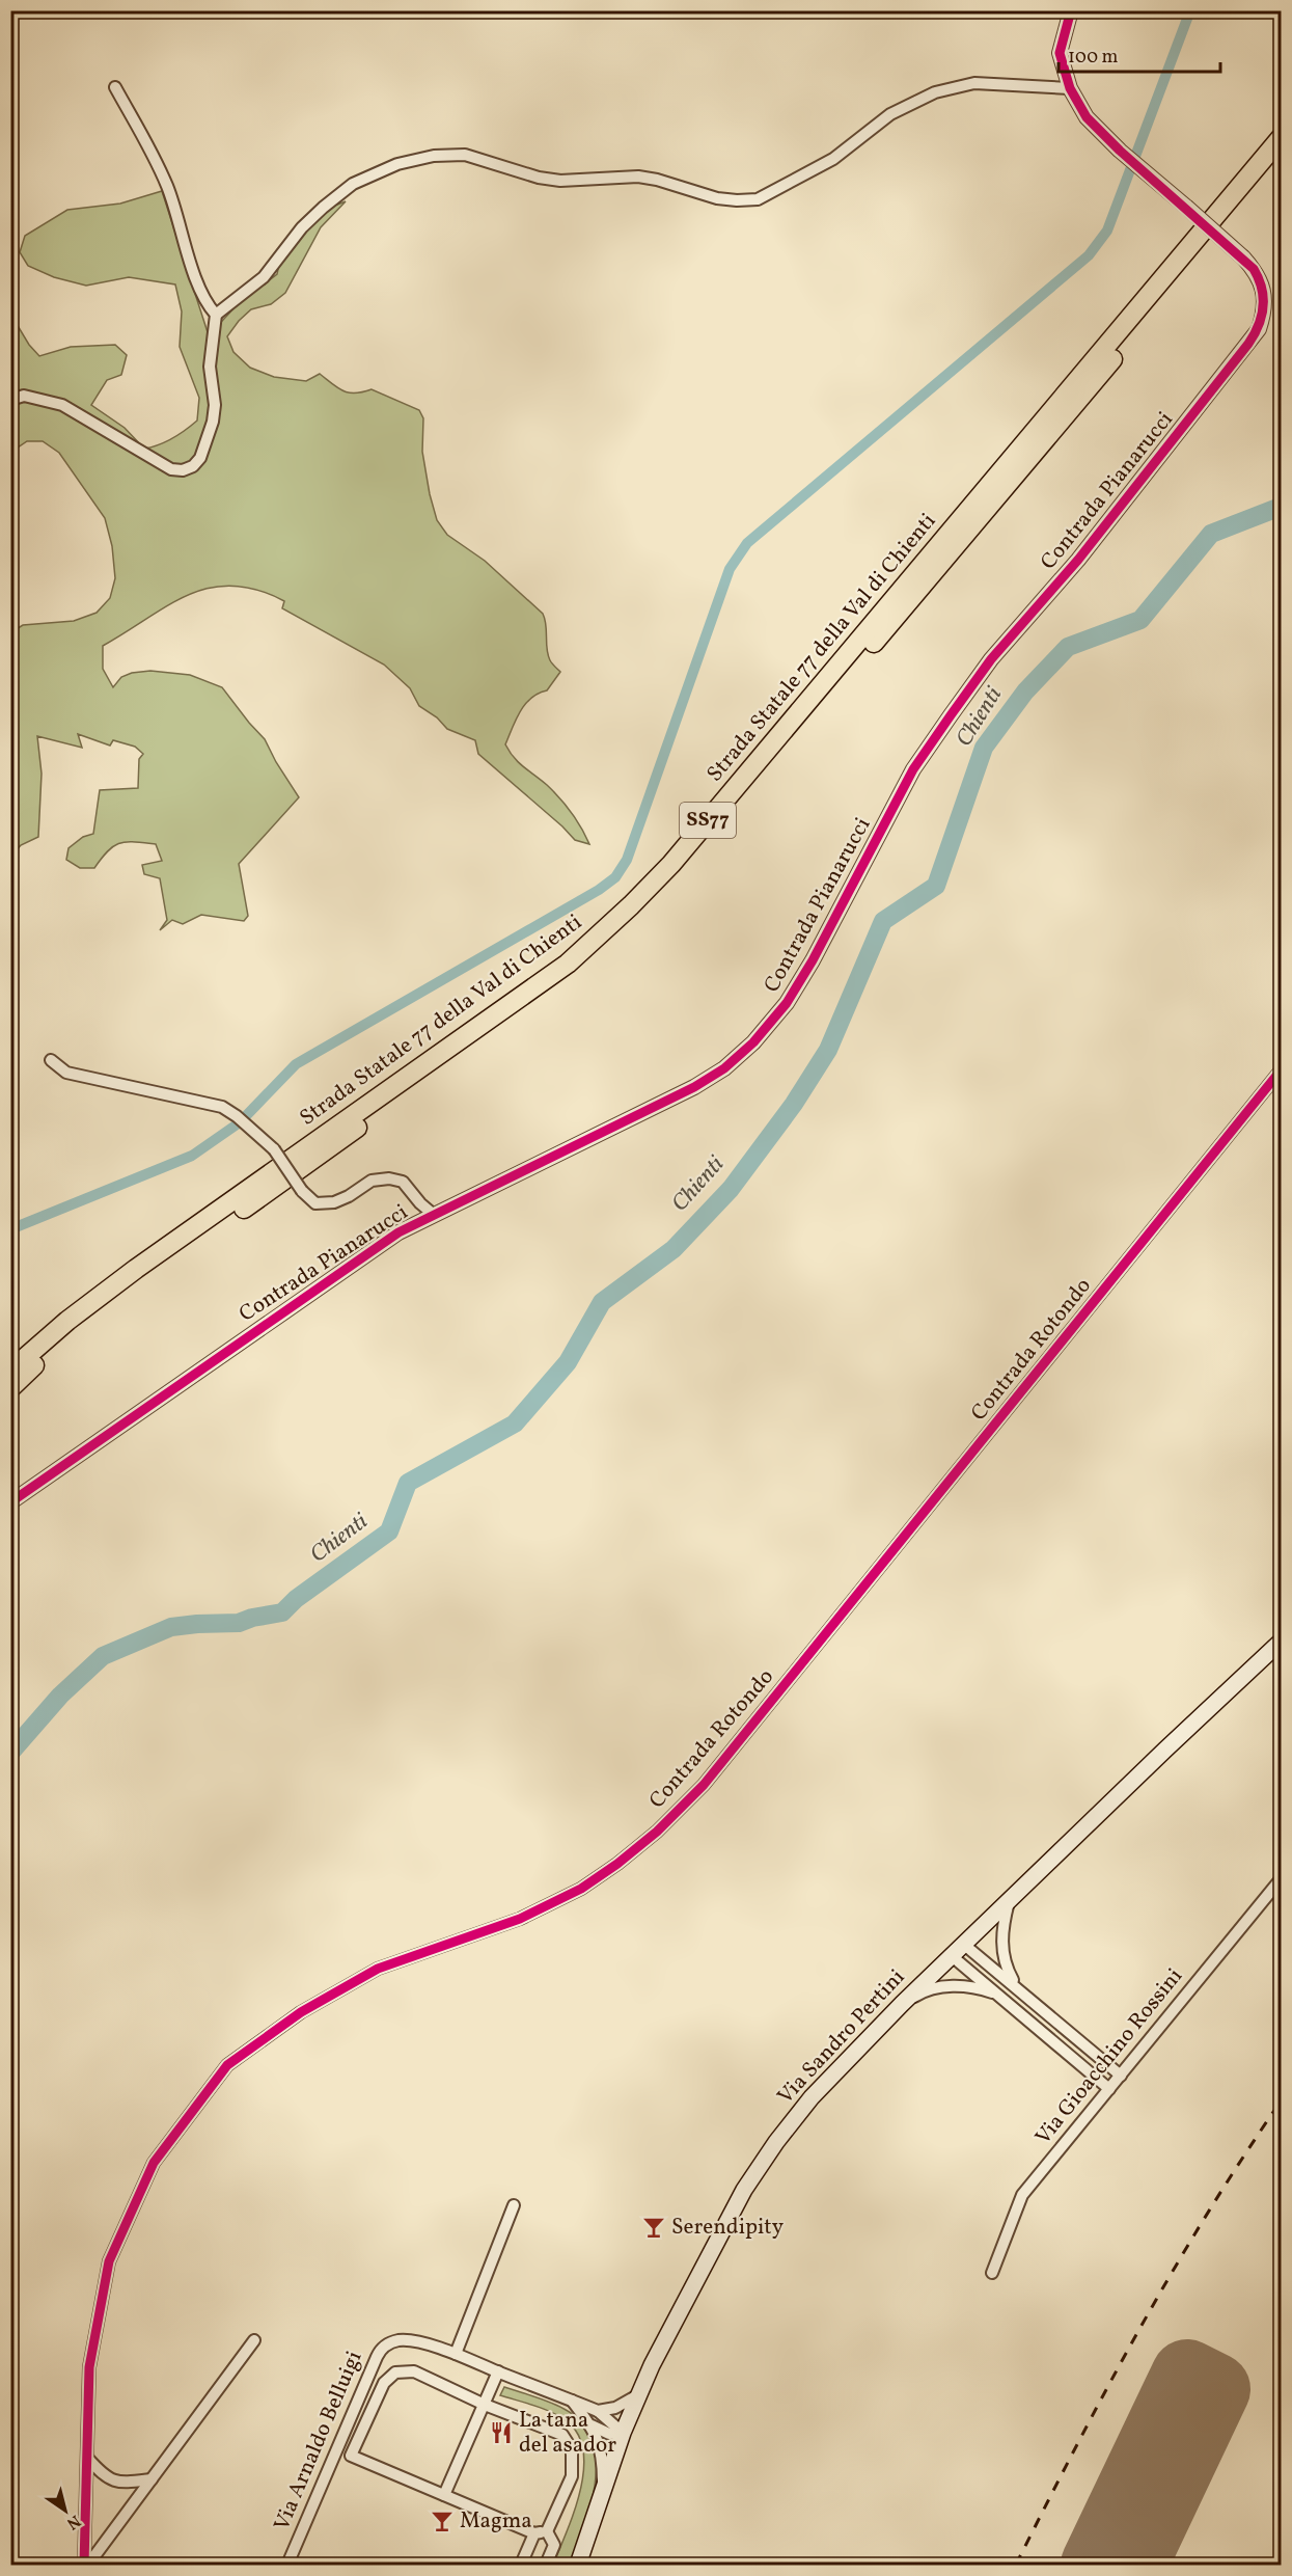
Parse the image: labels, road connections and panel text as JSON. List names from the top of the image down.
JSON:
{
  "streets": {
    "highway": ["Strada Statale 77 della Val di Chienti", "SS77"],
    "main road": ["Via Sandro Pertini"],
    "street": [
      "Contrada Pianarucci",
      "Contrada Rotondo",
      "Via Gioacchino Rossini",
      "Via Arnaldo Belluigi"
    ]
  },
  "crossings": [
    ["Via Sandro Pertini", "Via Arnaldo Belluigi"]
  ],
  "water": ["Chienti"],
  "places": {
    "bar": ["Serendipity", "Magma"],
    "restaurant": ["La tana del asador"]
  },
  "scale_bar": "100 m",
  "north": "bottom right"
}
